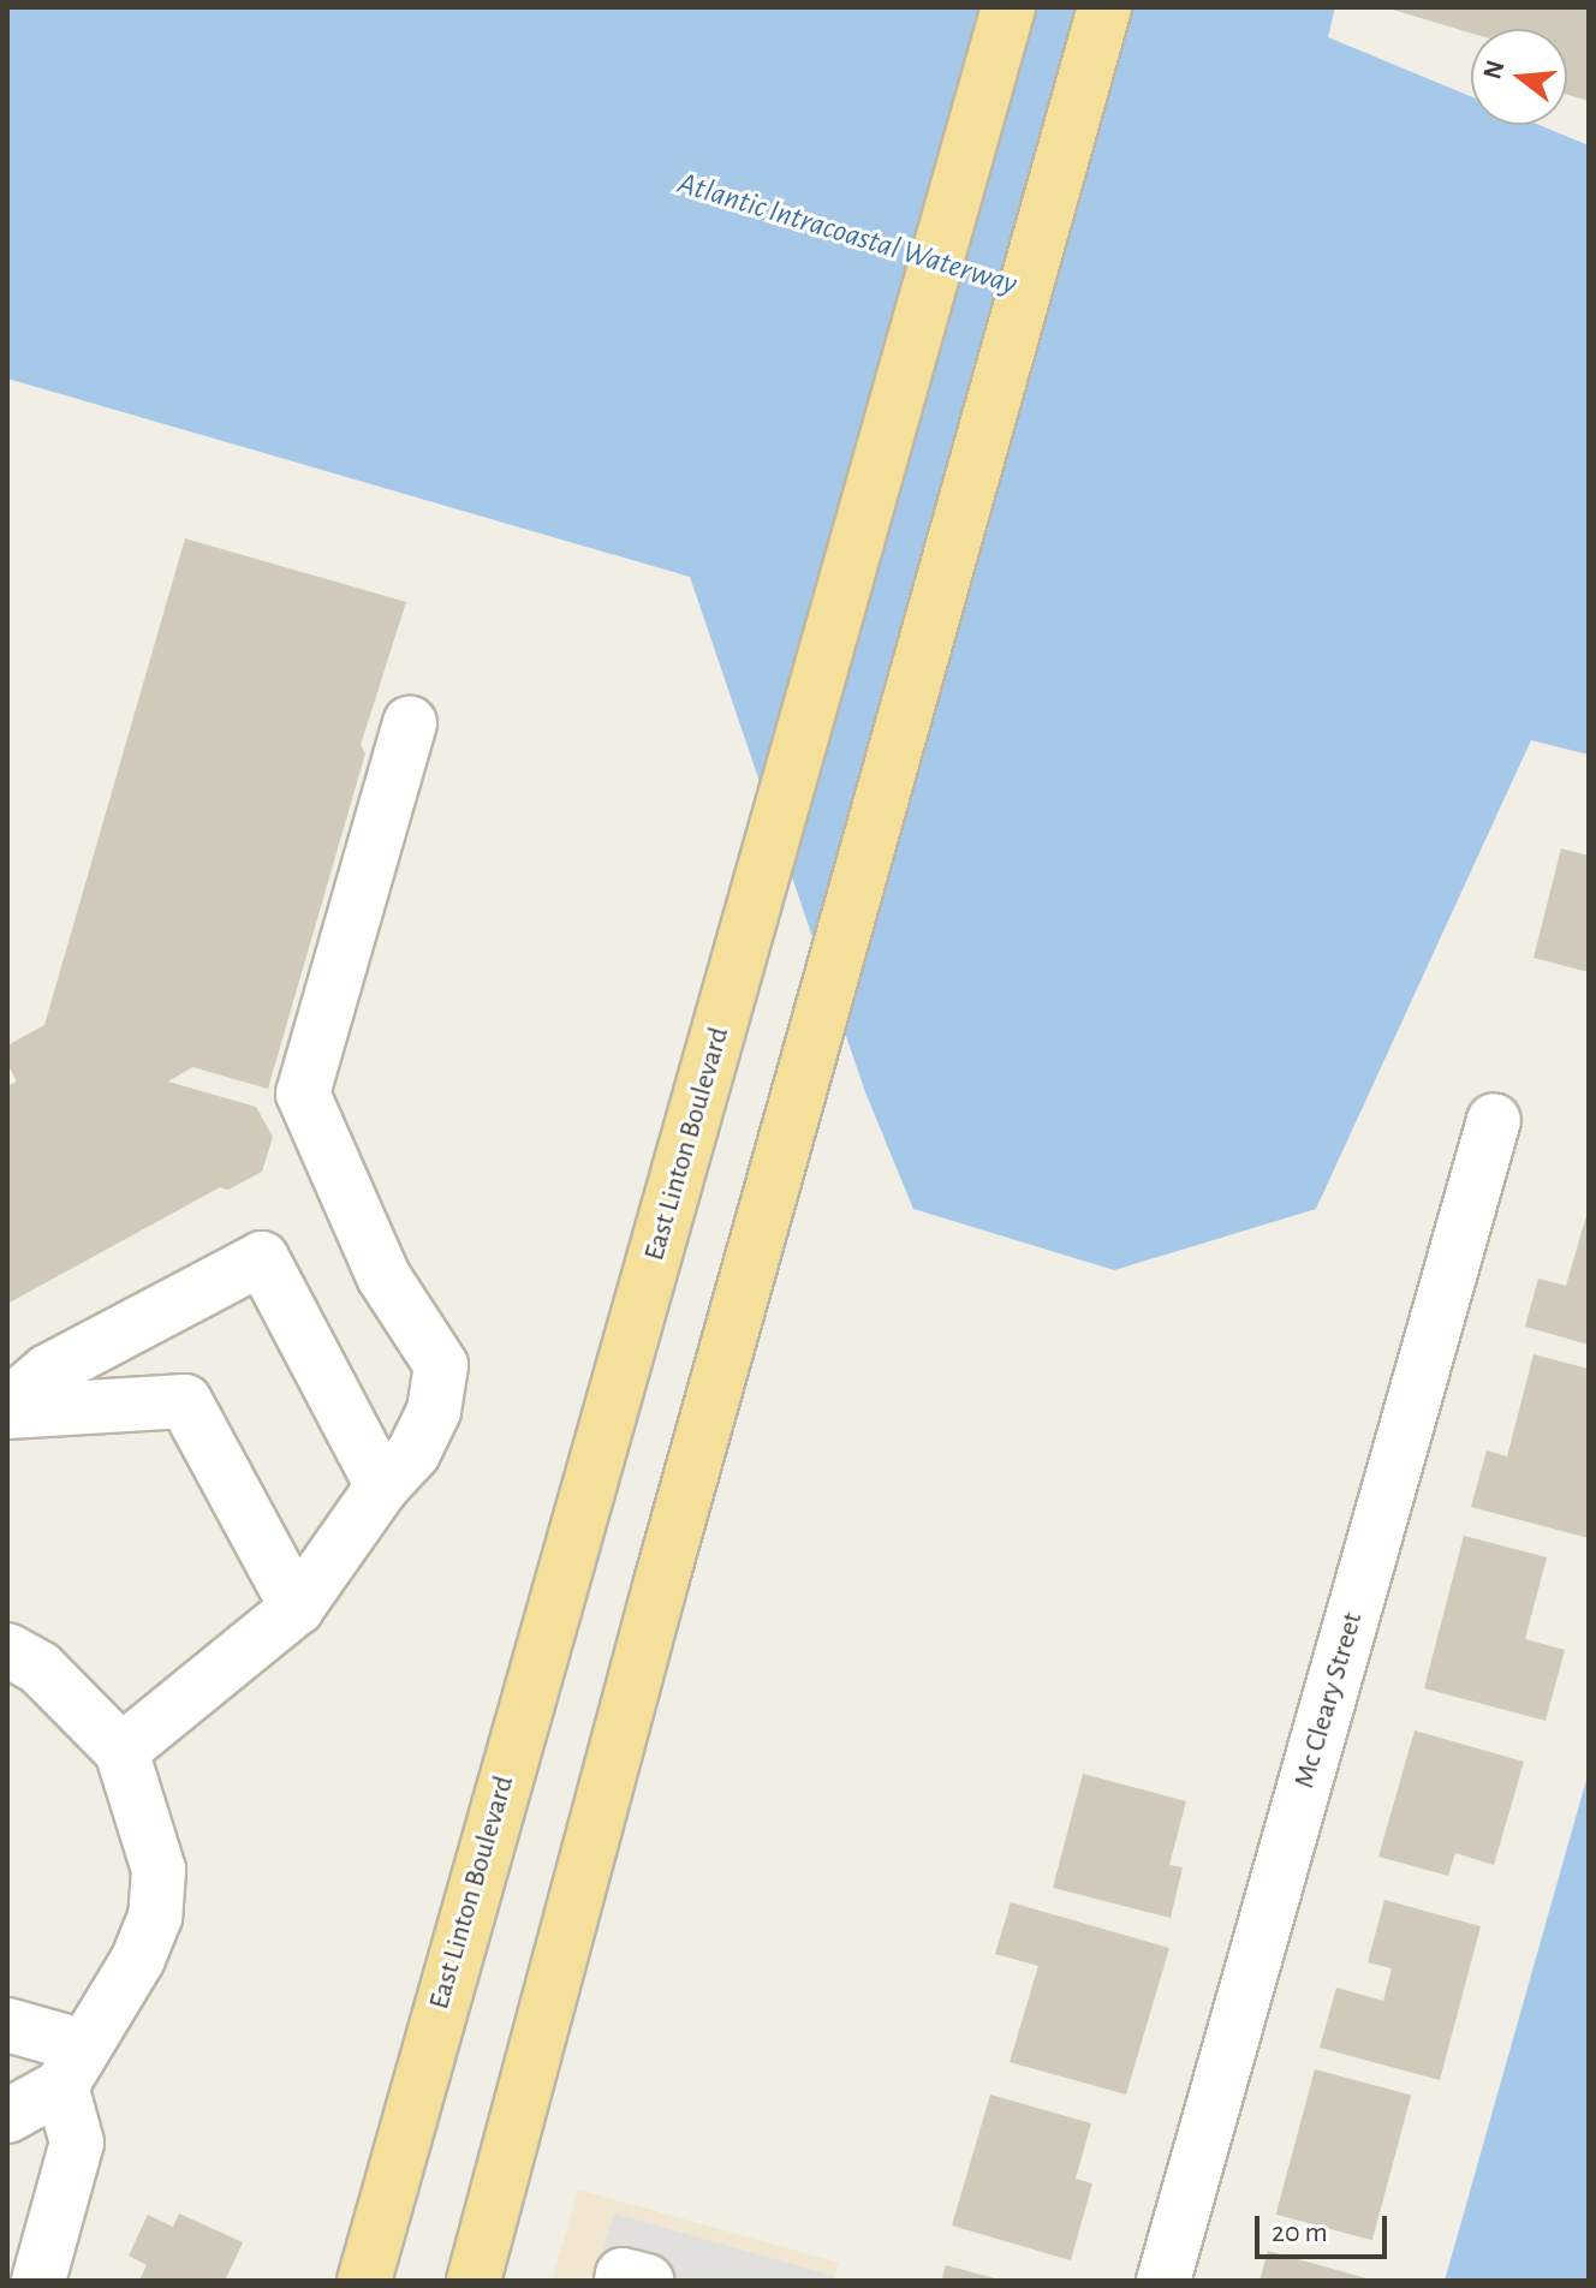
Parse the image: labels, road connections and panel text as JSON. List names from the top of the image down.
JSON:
{
  "streets": {
    "main road": ["East Linton Boulevard"],
    "street": ["Mc Cleary Street"]
  },
  "water": ["Atlantic Intracoastal Waterway"],
  "scale_bar": "20 m",
  "north": "left"
}
